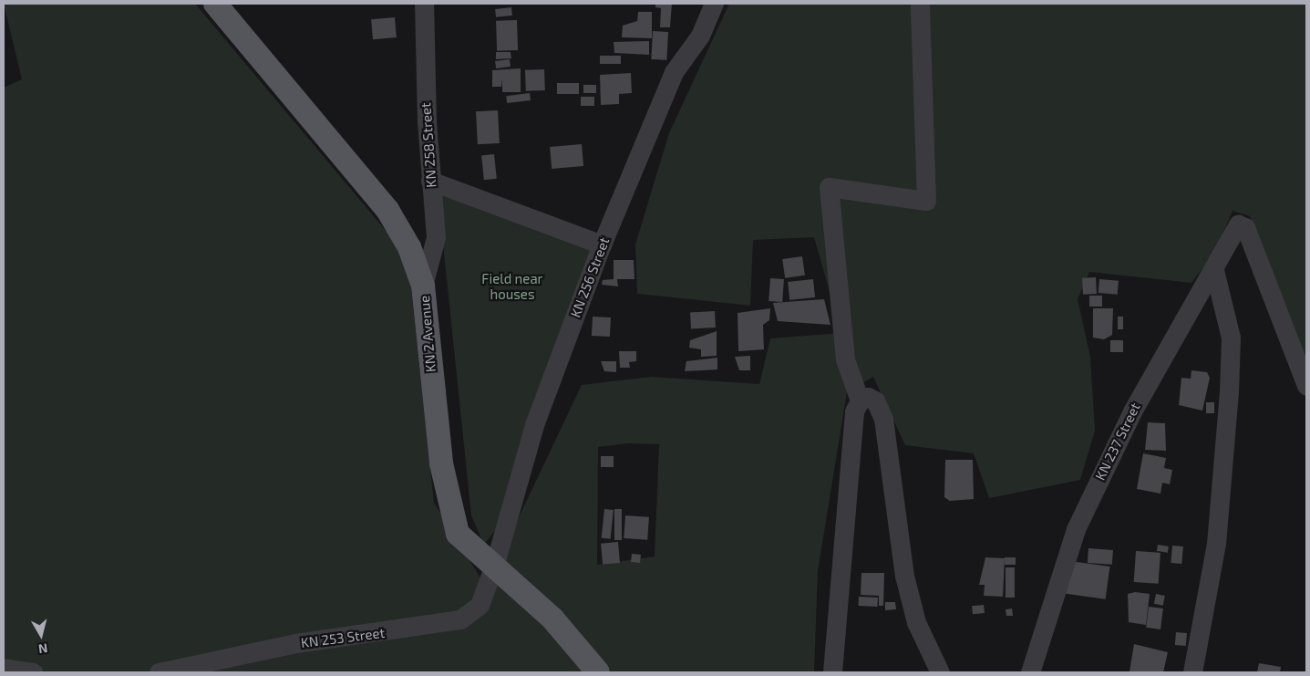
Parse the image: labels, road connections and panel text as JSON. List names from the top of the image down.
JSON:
{
  "streets": {
    "main road": ["KN 2 Avenue"],
    "street": [
      "KN 258 Street",
      "KN 256 Street",
      "KN 237 Street",
      "KN 253 Street"
    ]
  },
  "crossings": [
    ["KN 258 Street", "KN 2 Avenue"],
    ["KN 256 Street", "KN 2 Avenue"],
    ["KN 256 Street", "KN 253 Street"],
    ["KN 2 Avenue", "KN 253 Street"]
  ],
  "parks": ["Field near houses"],
  "north": "bottom"
}
